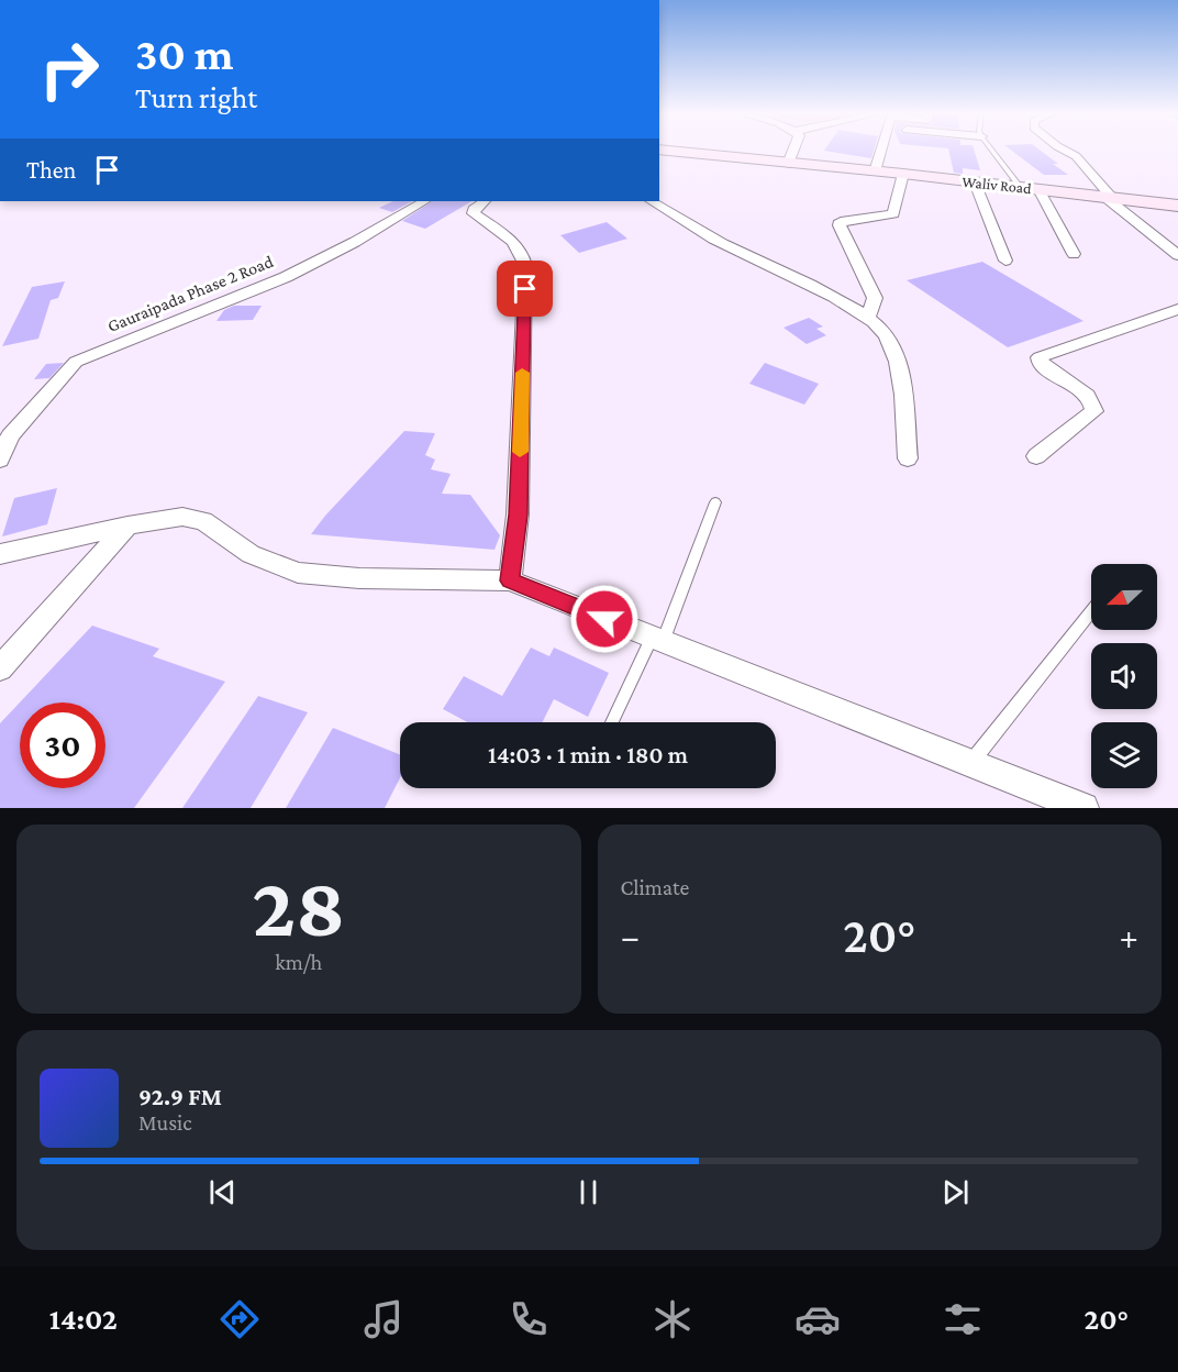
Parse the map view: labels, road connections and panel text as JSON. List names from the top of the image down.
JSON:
{
  "streets": {
    "main road": ["Waliv Road"],
    "street": ["Gauraipada Phase 2 Road"]
  },
  "north": "left",
  "page": {
    "turn": ["30 m", "Turn right"],
    "then": "Then",
    "limit": "30",
    "trip": "14:03 · 1 min · 180 m",
    "tile": [
      ["28", "km/h"],
      "Climate"
    ],
    "heat": ["−", "20°", "+"],
    "song": ["92.9 FM", "Music"],
    "tabs": ["14:02", "20°"]
  }
}
